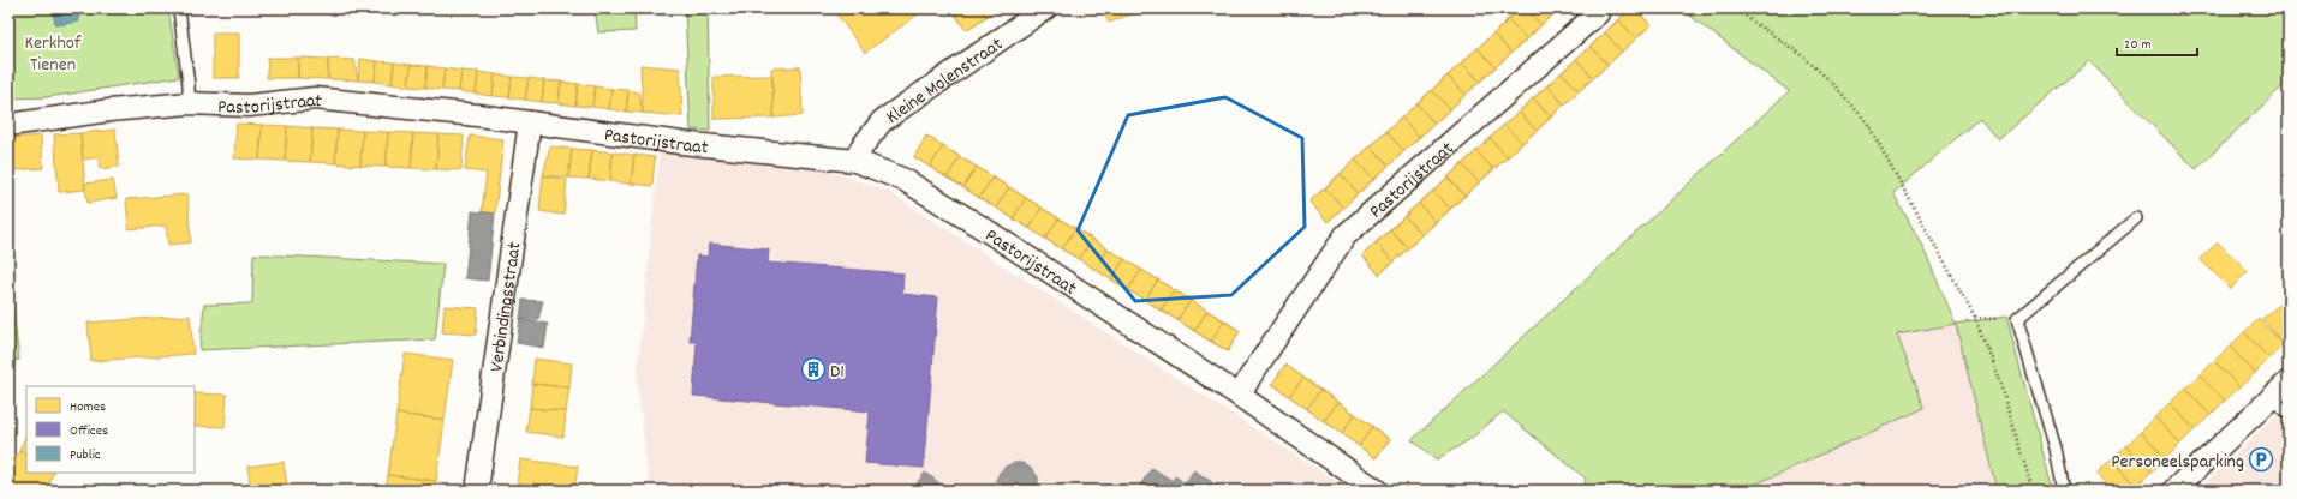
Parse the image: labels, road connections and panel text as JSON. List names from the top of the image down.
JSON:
{
  "streets": {
    "street": ["Kleine Molenstraat", "Pastorijstraat", "Verbindingsstraat"]
  },
  "crossings": [
    ["Kleine Molenstraat", "Pastorijstraat"],
    ["Pastorijstraat", "Verbindingsstraat"]
  ],
  "parks": ["Kerkhof Tienen"],
  "places": {
    "building": ["D1"],
    "parking": ["Personeelsparking"]
  },
  "legend": ["Homes", "Offices", "Public"],
  "scale_bar": "20 m"
}
